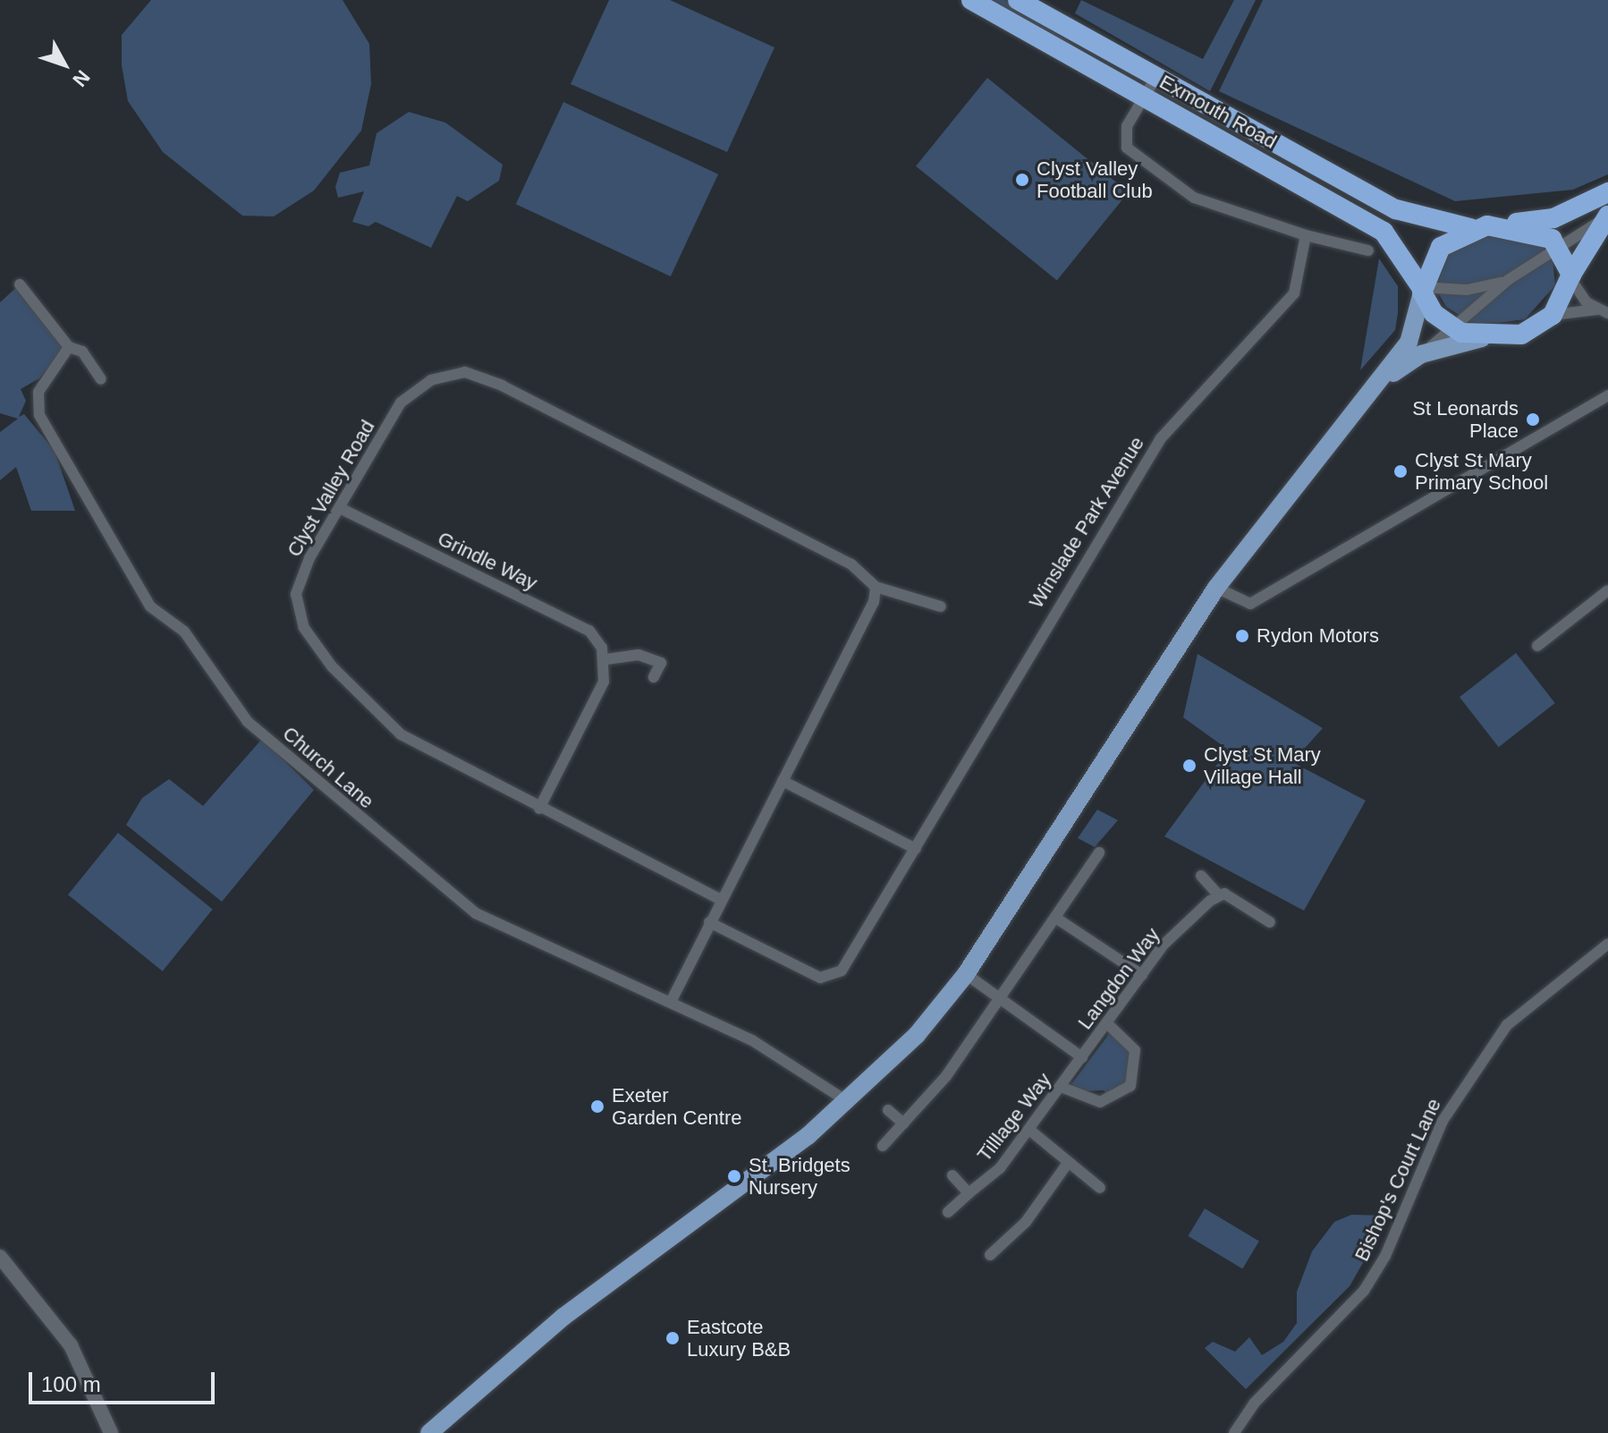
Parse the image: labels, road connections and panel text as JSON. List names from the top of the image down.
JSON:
{
  "streets": {
    "highway": ["Exmouth Road"],
    "street": [
      "Clyst Valley Road",
      "Winslade Park Avenue",
      "Grindle Way",
      "Church Lane",
      "Langdon Way",
      "Tilllage Way",
      "Bishop's Court Lane"
    ]
  },
  "crossings": [
    ["Clyst Valley Road", "Grindle Way"],
    ["Langdon Way", "Tilllage Way"]
  ],
  "places": [
    "Clyst Valley Football Club",
    "St Leonards Place",
    "Clyst St Mary Primary School",
    "Rydon Motors",
    "Clyst St Mary Village Hall",
    "Exeter Garden Centre",
    "St. Bridgets Nursery",
    "Eastcote Luxury B&B"
  ],
  "scale_bar": "100 m",
  "north": "bottom right"
}
